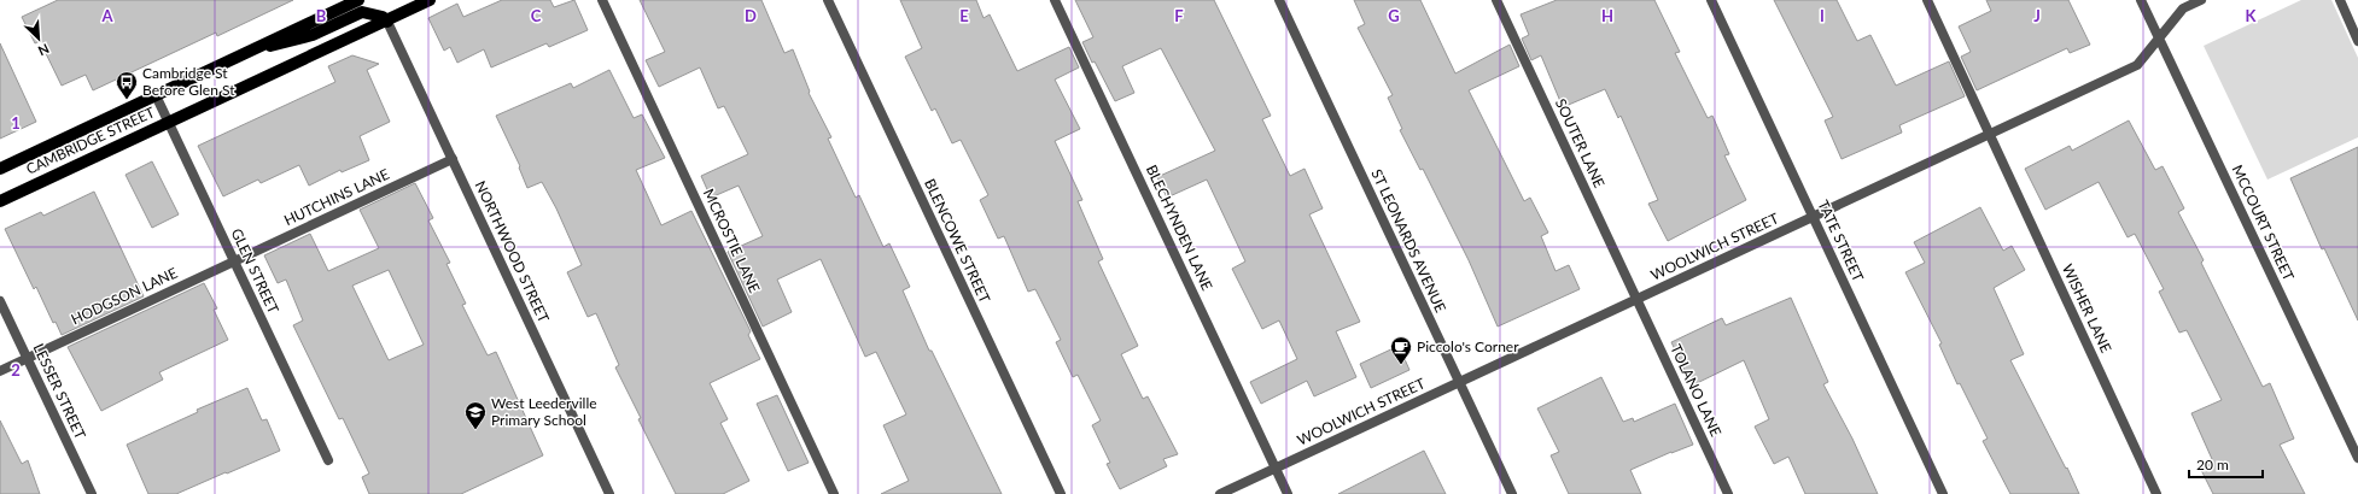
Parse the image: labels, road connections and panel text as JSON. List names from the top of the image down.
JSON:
{
  "streets": {
    "main road": ["CAMBRIDGE STREET"],
    "street": [
      "SOUTER LANE",
      "HUTCHINS LANE",
      "MCCOURT STREET",
      "BLECHYNDEN LANE",
      "MCROSTIE LANE",
      "BLENCOWE STREET",
      "ST LEONARDS AVENUE",
      "TATE STREET",
      "WOOLWICH STREET",
      "NORTHWOOD STREET",
      "GLEN STREET",
      "HODGSON LANE",
      "WISHER LANE",
      "TOLANO LANE",
      "LESSER STREET"
    ]
  },
  "crossings": [
    ["CAMBRIDGE STREET", "NORTHWOOD STREET"],
    ["CAMBRIDGE STREET", "GLEN STREET"],
    ["SOUTER LANE", "WOOLWICH STREET"],
    ["SOUTER LANE", "TOLANO LANE"],
    ["HUTCHINS LANE", "NORTHWOOD STREET"],
    ["HUTCHINS LANE", "GLEN STREET"],
    ["HUTCHINS LANE", "HODGSON LANE"],
    ["MCCOURT STREET", "WOOLWICH STREET"],
    ["BLECHYNDEN LANE", "WOOLWICH STREET"],
    ["ST LEONARDS AVENUE", "WOOLWICH STREET"],
    ["TATE STREET", "WOOLWICH STREET"],
    ["WOOLWICH STREET", "WISHER LANE"],
    ["WOOLWICH STREET", "TOLANO LANE"],
    ["GLEN STREET", "HODGSON LANE"],
    ["HODGSON LANE", "LESSER STREET"]
  ],
  "places": {
    "bus stop": ["Cambridge St Before Glen St"],
    "cafe": ["Piccolo's Corner"],
    "school or university": ["West Leederville Primary School"]
  },
  "scale_bar": "20 m",
  "north": "bottom right",
  "grid": {
    "columns": [
      "A",
      "B",
      "C",
      "D",
      "E",
      "F",
      "G",
      "H",
      "I",
      "J",
      "K"
    ],
    "rows": ["1", "2"]
  }
}
